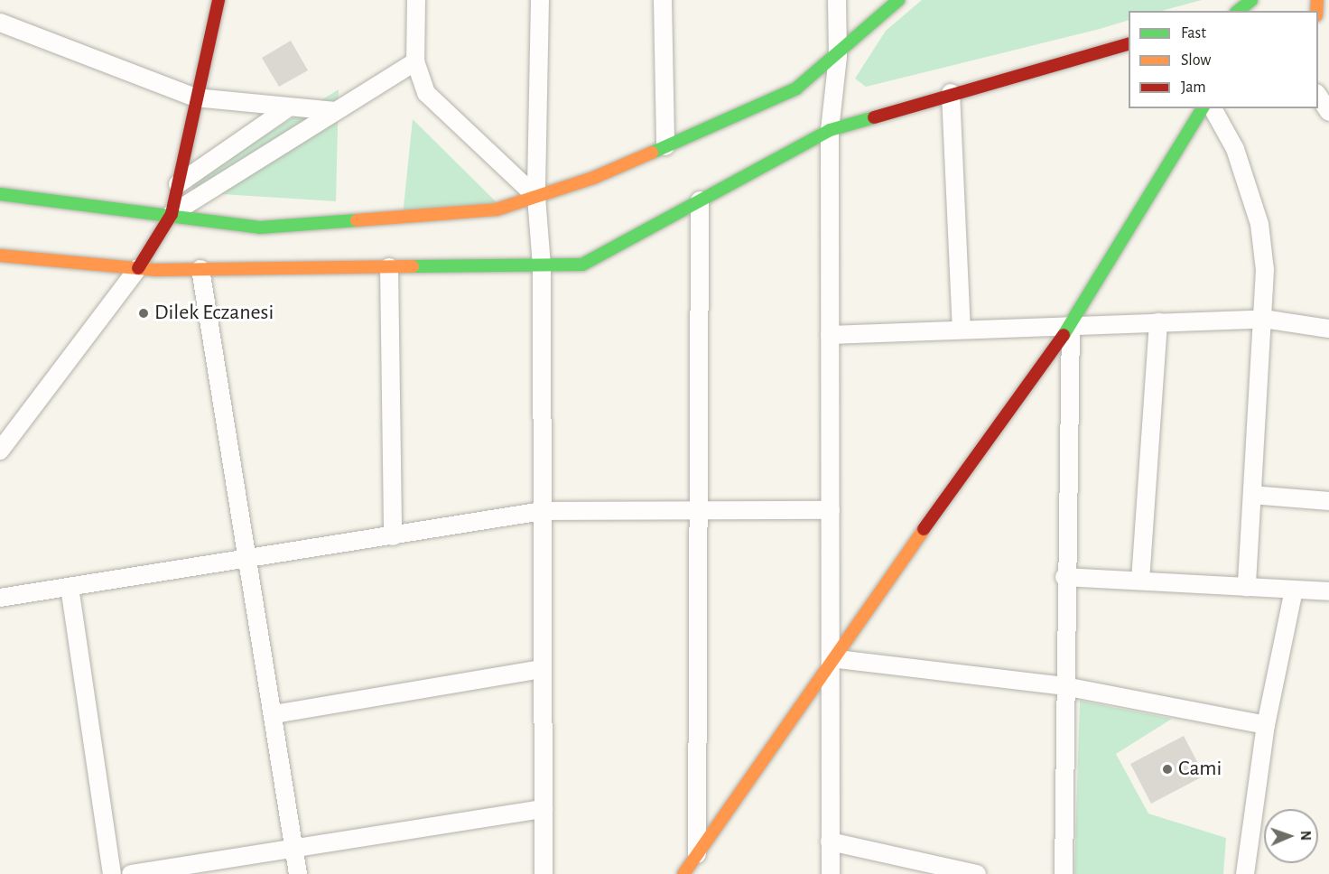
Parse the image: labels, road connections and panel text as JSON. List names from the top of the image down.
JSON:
{
  "places": ["Dilek Eczanesi", "Cami"],
  "legend": ["Fast", "Slow", "Jam"],
  "north": "right"
}
